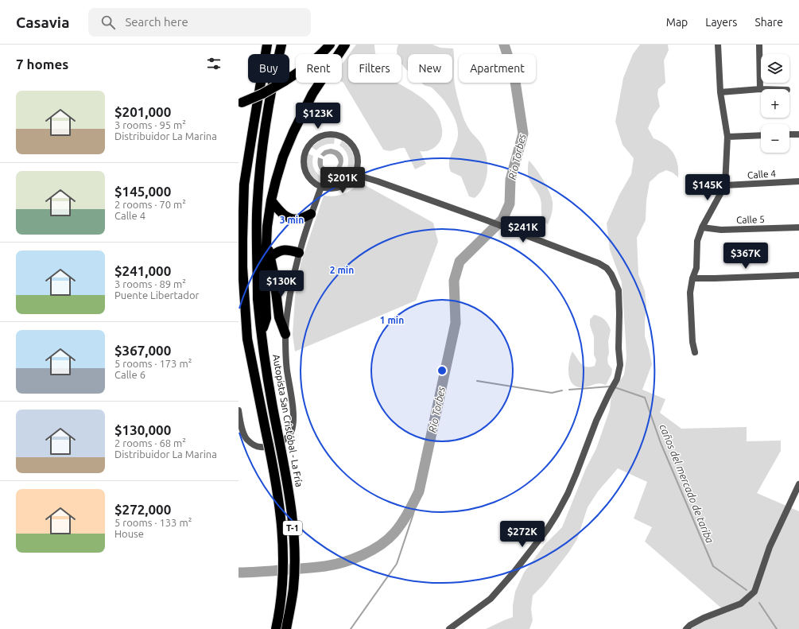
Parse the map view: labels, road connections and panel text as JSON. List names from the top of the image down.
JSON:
{
  "streets": {
    "highway": ["Autopista San Cristóbal - La Fría", "T-1"],
    "street": ["Calle 4", "Calle 5"]
  },
  "water": ["Río Torbes", "caños del mercado de tariba"],
  "page": {
    "header": "Casavia",
    "search": "Search here",
    "nav": ["Map", "Layers", "Share"],
    "heading": "7 homes",
    "map_buttons": ["+", "−"],
    "chip": [
      "Buy",
      "Rent",
      "Filters",
      "New",
      "Apartment"
    ],
    "list": [
      {
        "name": "$201,000",
        "note": "3 rooms · 95 m² · Distribuidor La Marina"
      },
      {
        "name": "$145,000",
        "note": "2 rooms · 70 m² · Calle 4"
      },
      {
        "name": "$241,000",
        "note": "3 rooms · 89 m² · Puente Libertador"
      },
      {
        "name": "$367,000",
        "note": "5 rooms · 173 m² · Calle 6"
      },
      {
        "name": "$130,000",
        "note": "2 rooms · 68 m² · Distribuidor La Marina"
      },
      {
        "name": "$272,000",
        "note": "5 rooms · 133 m² · House"
      }
    ],
    "price": [
      "$123K",
      "$201K",
      "$145K",
      "$241K",
      "$367K",
      "$130K",
      "$272K"
    ]
  },
  "rings": ["3 min", "2 min", "1 min"]
}
